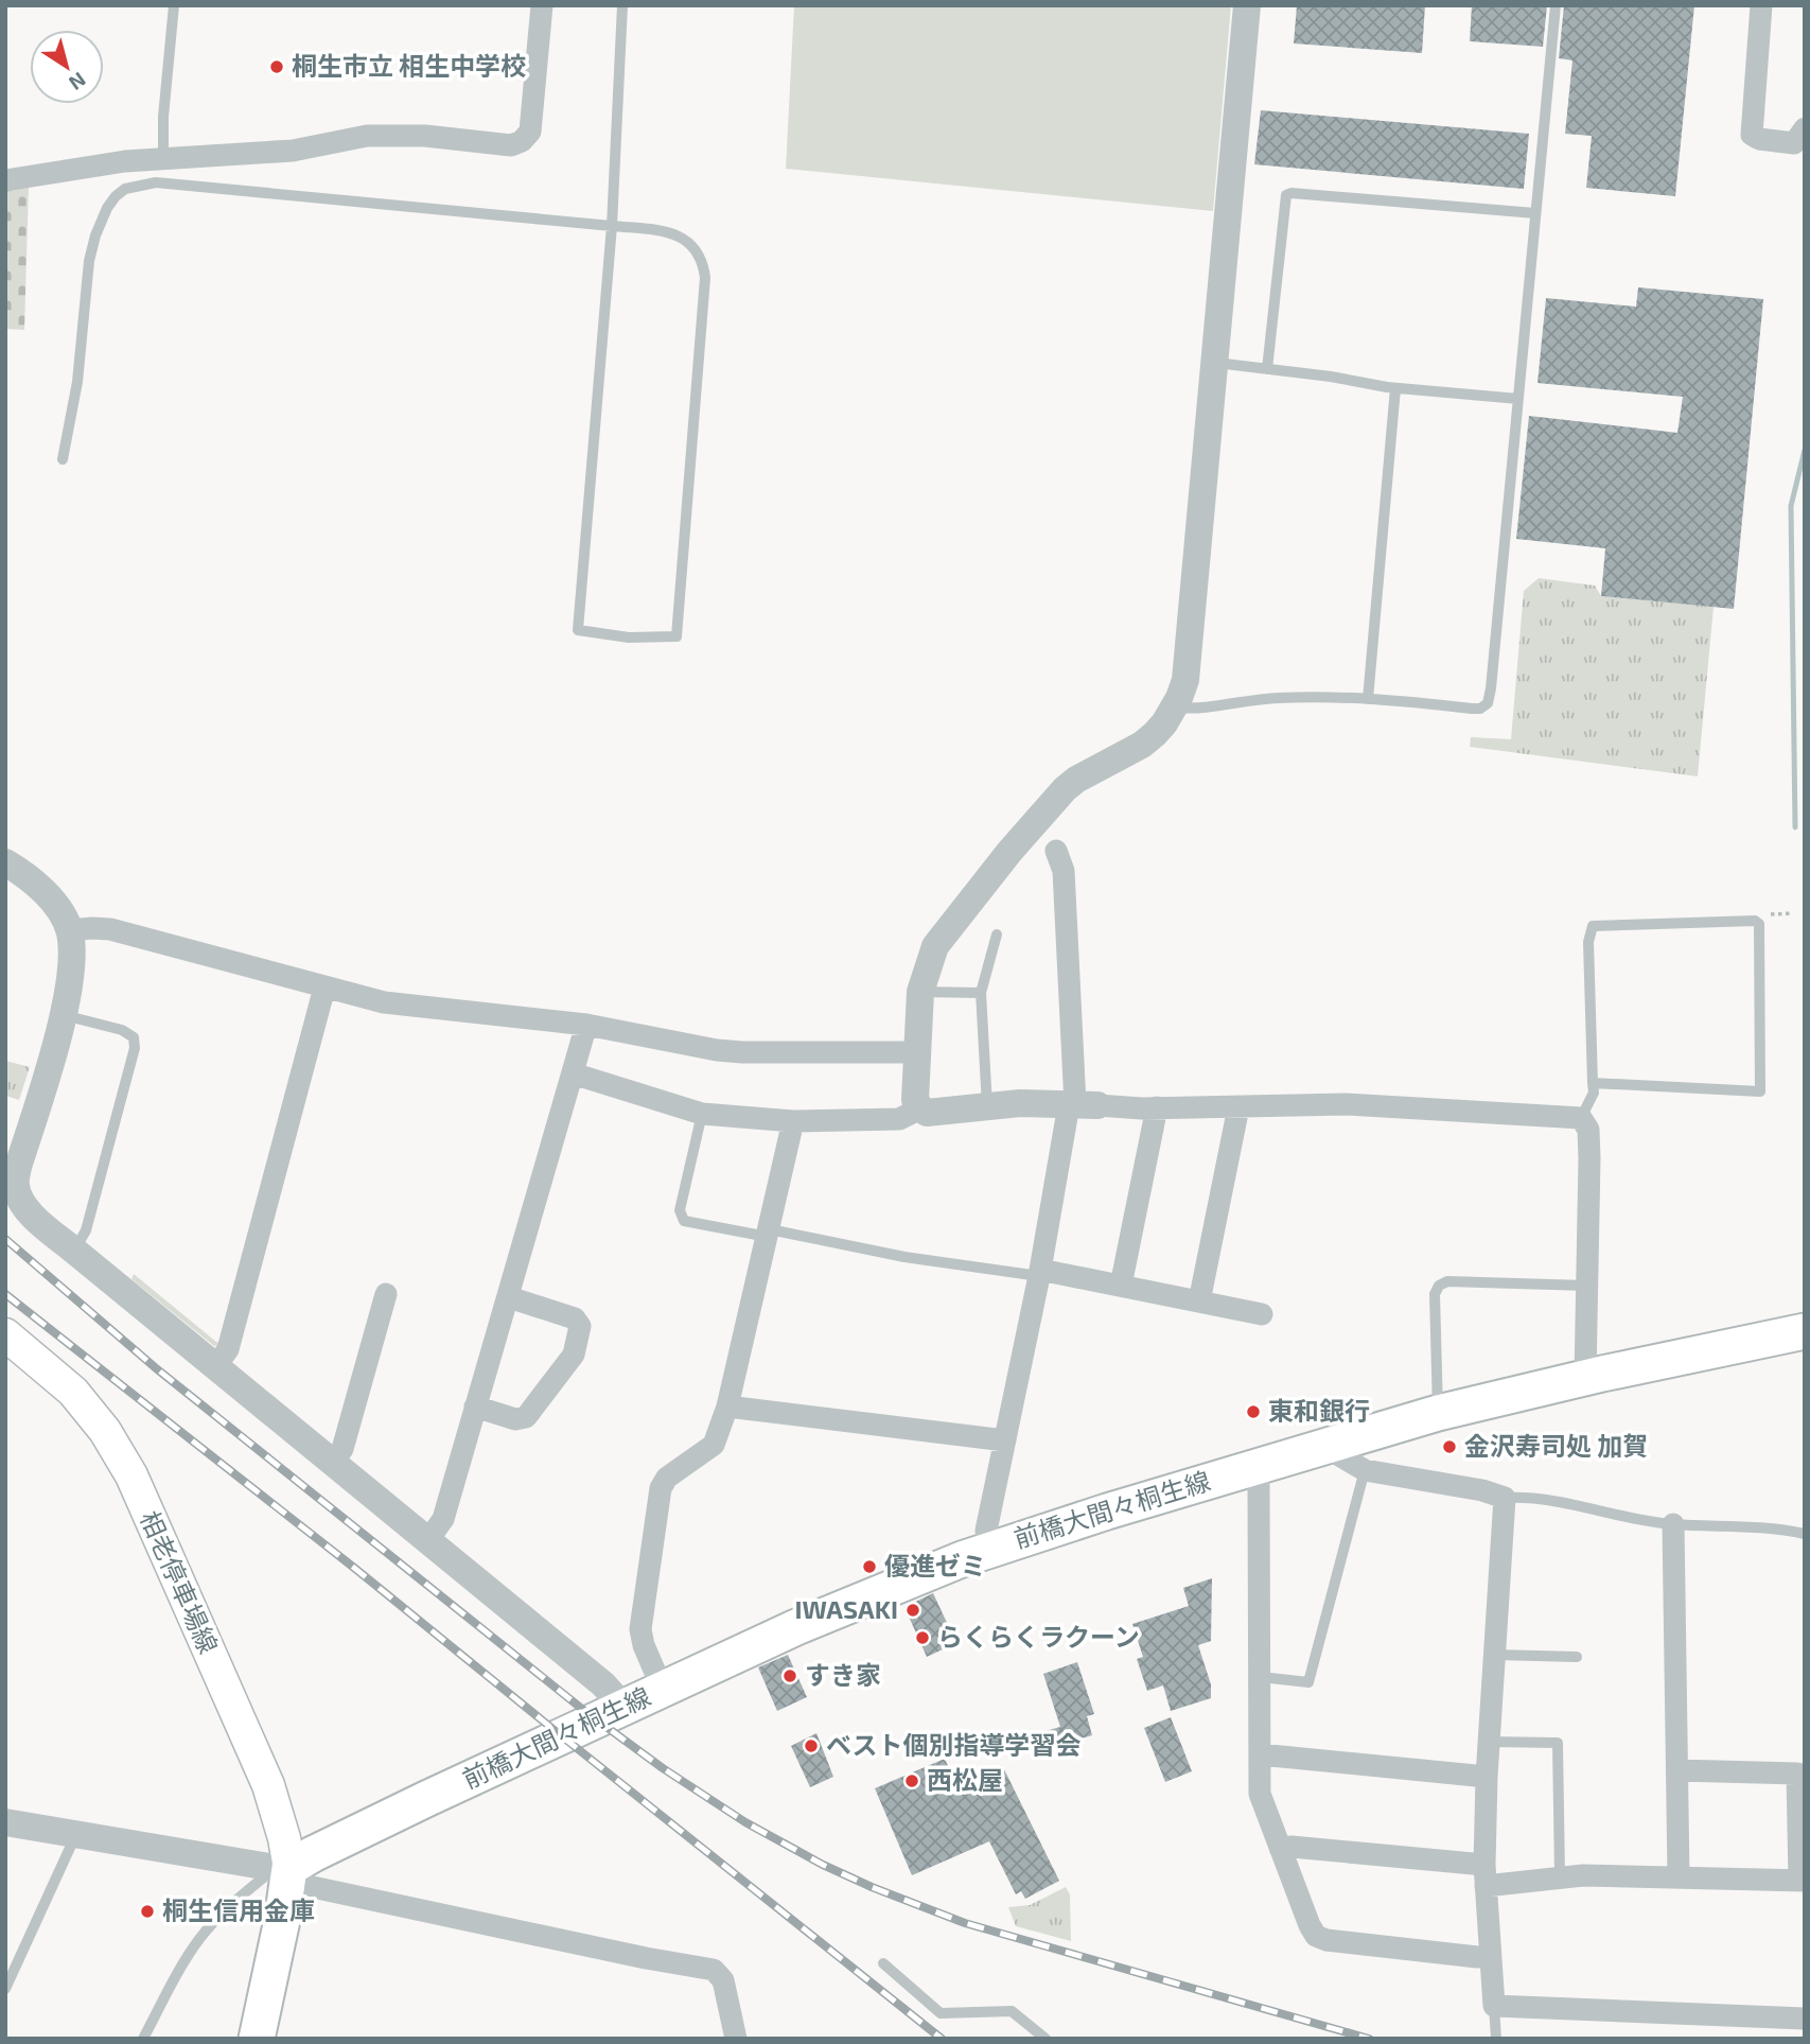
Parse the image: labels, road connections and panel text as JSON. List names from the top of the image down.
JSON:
{
  "streets": {
    "main road": ["前橋大間々桐生線", "相老停車場線"]
  },
  "crossings": [
    ["前橋大間々桐生線", "相老停車場線"]
  ],
  "places": [
    "桐生市立 相生中学校",
    "東和銀行",
    "金沢寿司処 加賀",
    "優進ゼミ",
    "IWASAKI",
    "らくらくラクーン",
    "すき家",
    "ベスト個別指導学習会",
    "西松屋",
    "桐生信用金庫"
  ],
  "north": "bottom right"
}
